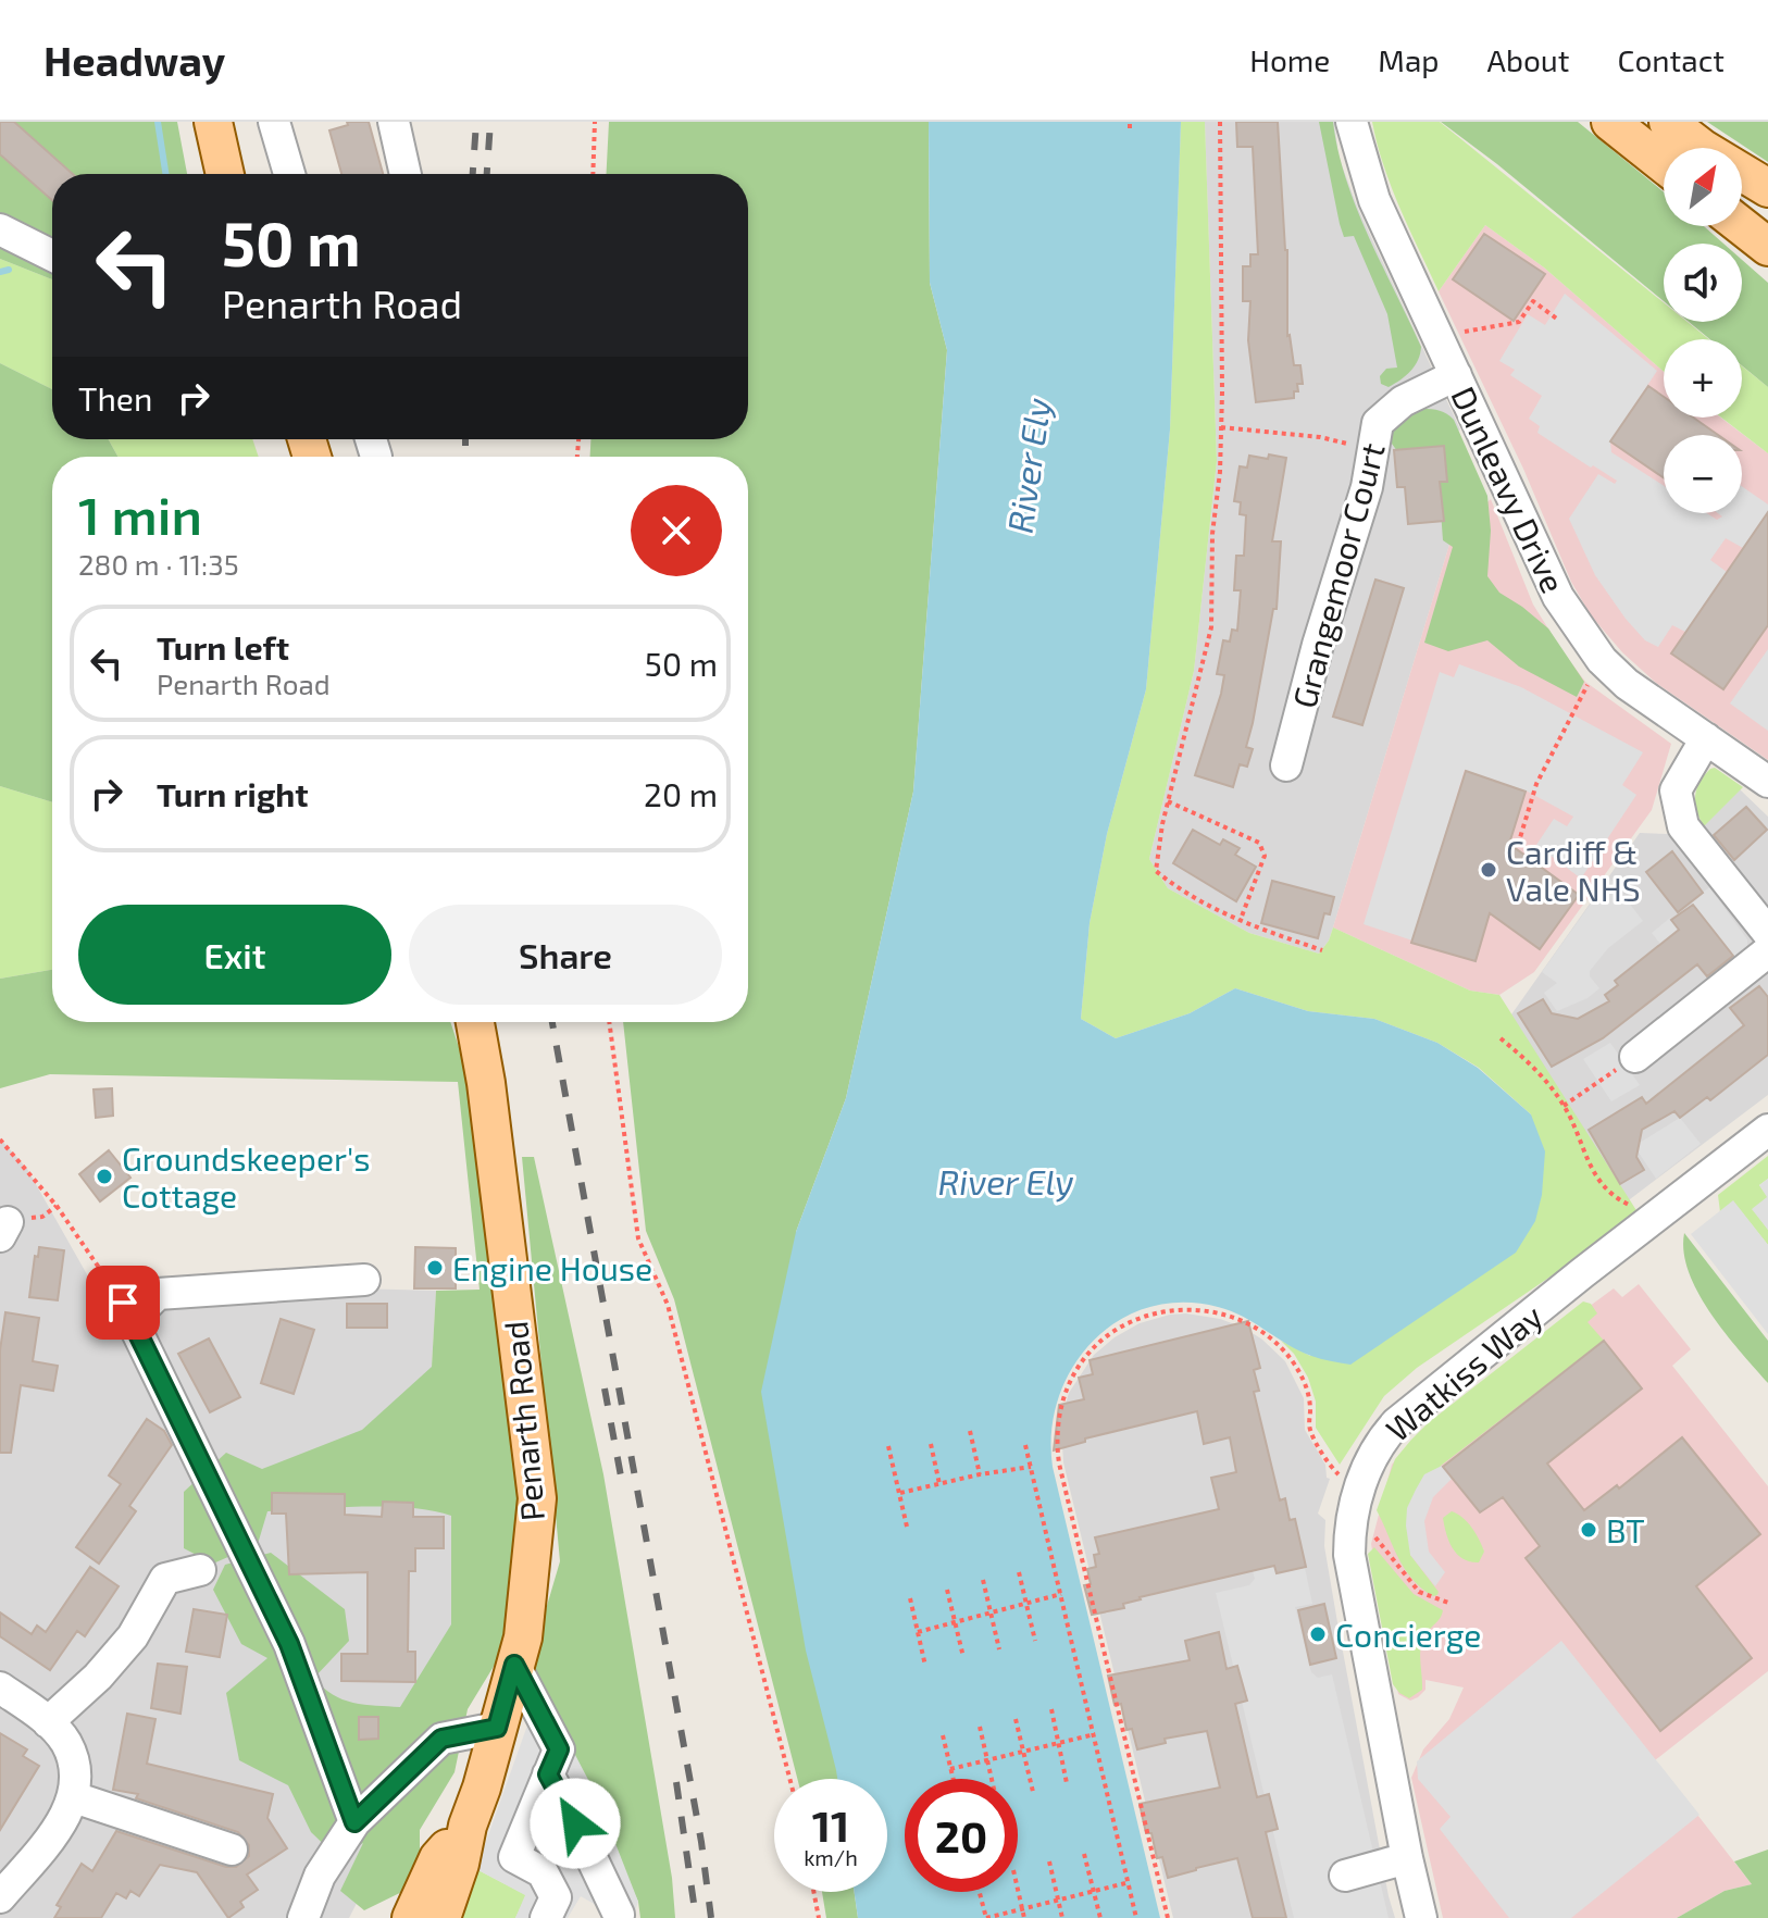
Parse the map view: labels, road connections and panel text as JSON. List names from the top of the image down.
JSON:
{
  "streets": {
    "main road": ["Penarth Road"],
    "street": ["Dunleavy Drive", "Grangemoor Court", "Watkiss Way"]
  },
  "crossings": [
    ["Dunleavy Drive", "Grangemoor Court"]
  ],
  "water": ["River Ely"],
  "places": [
    "Cardiff & Vale NHS",
    "Groundskeeper's Cottage",
    "Engine House",
    "BT",
    "Concierge"
  ],
  "north": "top right",
  "page": {
    "header": "Headway",
    "nav": [
      "Home",
      "Map",
      "About",
      "Contact"
    ],
    "map_buttons": ["+", "−"],
    "turn": ["50 m", "Penarth Road"],
    "then": "Then",
    "heading": ["1 min", "280 m · 11:35"],
    "list": [
      {
        "name": "Turn left",
        "note": "Penarth Road",
        "value": "50 m"
      },
      {
        "name": "Turn right",
        "value": "20 m"
      }
    ],
    "buttons": ["Exit", "Share"],
    "speed": "11 km/h",
    "limit": "20"
  }
}
